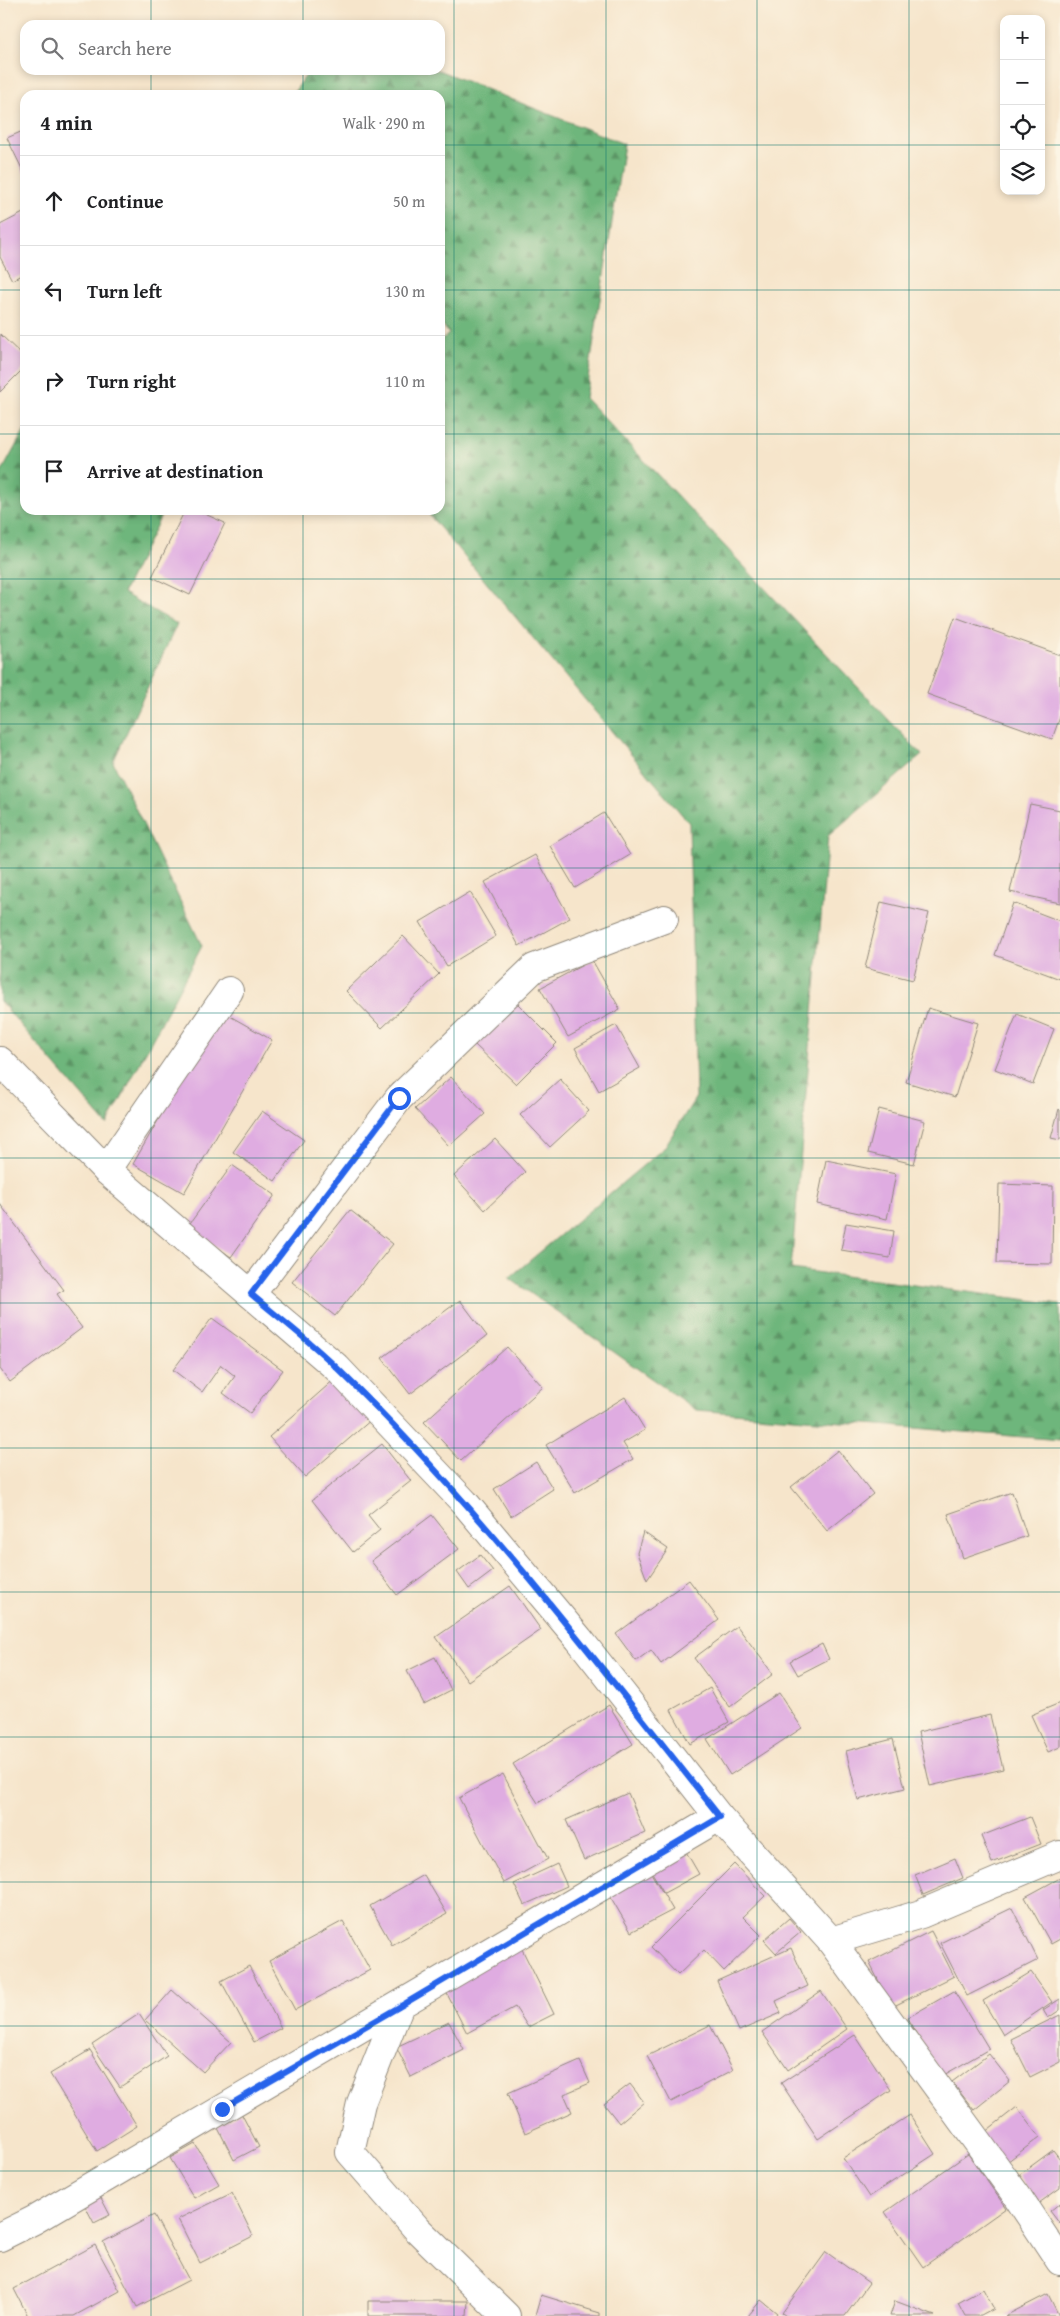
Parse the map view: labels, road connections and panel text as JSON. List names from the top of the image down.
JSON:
{
  "page": {
    "map_buttons": ["+", "−"],
    "search": "Search here",
    "heading": ["4 min", "Walk · 290 m"],
    "list": [
      ["Continue", "50 m"],
      ["Turn left", "130 m"],
      ["Turn right", "110 m"],
      "Arrive at destination"
    ]
  }
}
